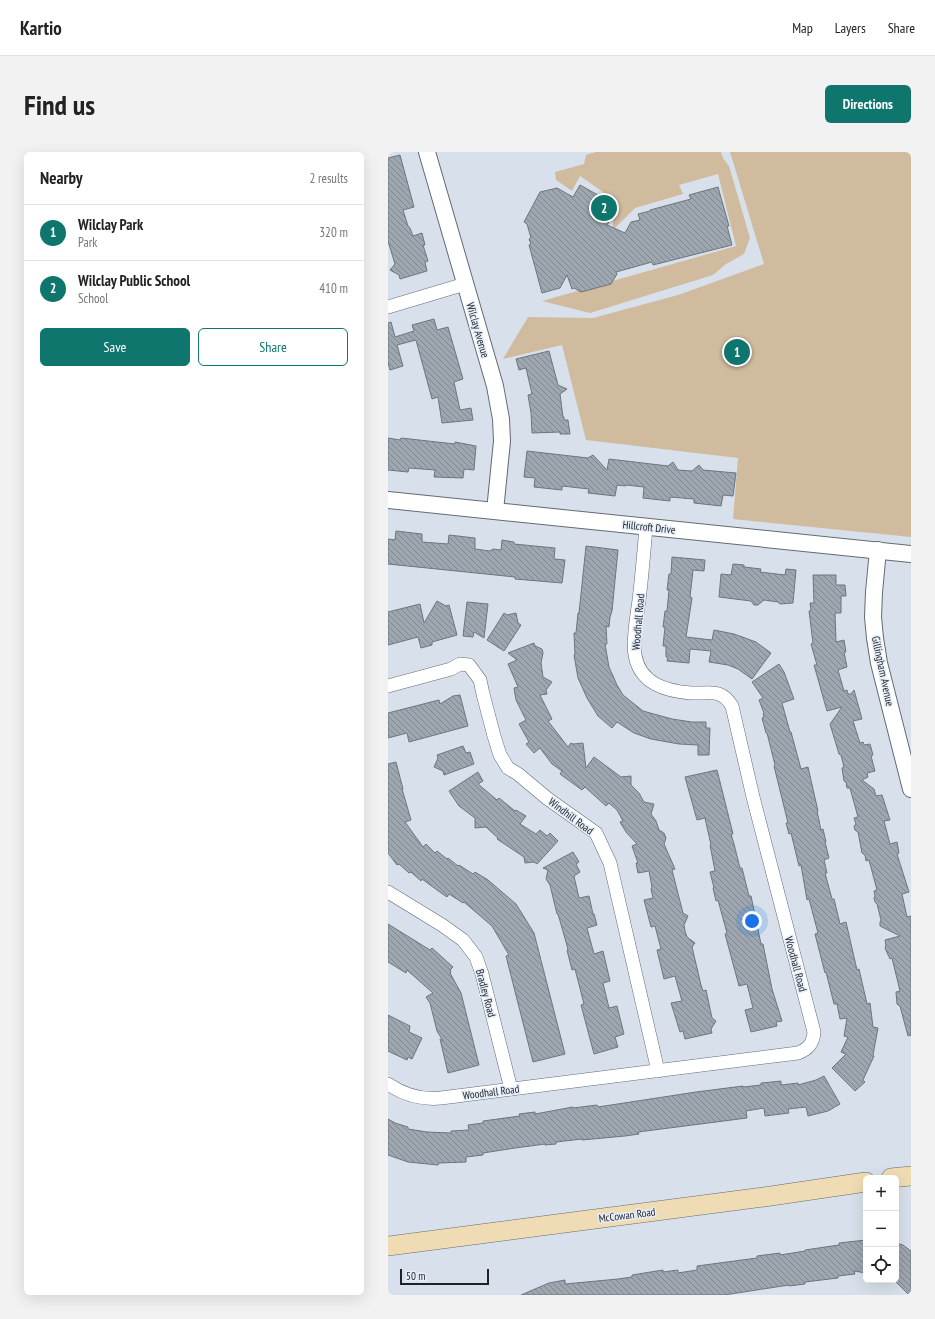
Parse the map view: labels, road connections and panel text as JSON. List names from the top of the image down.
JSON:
{
  "streets": {
    "main road": ["McCowan Road"],
    "street": [
      "Wilclay Avenue",
      "Hillcroft Drive",
      "Woodhall Road",
      "Gillingham Avenue",
      "Windhill Road",
      "Bradley Road"
    ]
  },
  "crossings": [
    ["Wilclay Avenue", "Hillcroft Drive"],
    ["Hillcroft Drive", "Woodhall Road"],
    ["Hillcroft Drive", "Gillingham Avenue"],
    ["Woodhall Road", "Windhill Road"],
    ["Woodhall Road", "Bradley Road"]
  ],
  "scale_bar": "50 m",
  "page": {
    "header": "Kartio",
    "nav": ["Map", "Layers", "Share"],
    "buttons": [
      "Directions",
      ["Save", "Share"]
    ],
    "title": "Find us",
    "heading": ["Nearby", "2 results"],
    "pins": ["2", "1"],
    "list": [
      {
        "mark": "1",
        "name": "Wilclay Park",
        "note": "Park",
        "value": "320 m"
      },
      {
        "mark": "2",
        "name": "Wilclay Public School",
        "note": "School",
        "value": "410 m"
      }
    ],
    "map_buttons": ["+", "−"],
    "scale": "50 m"
  }
}
